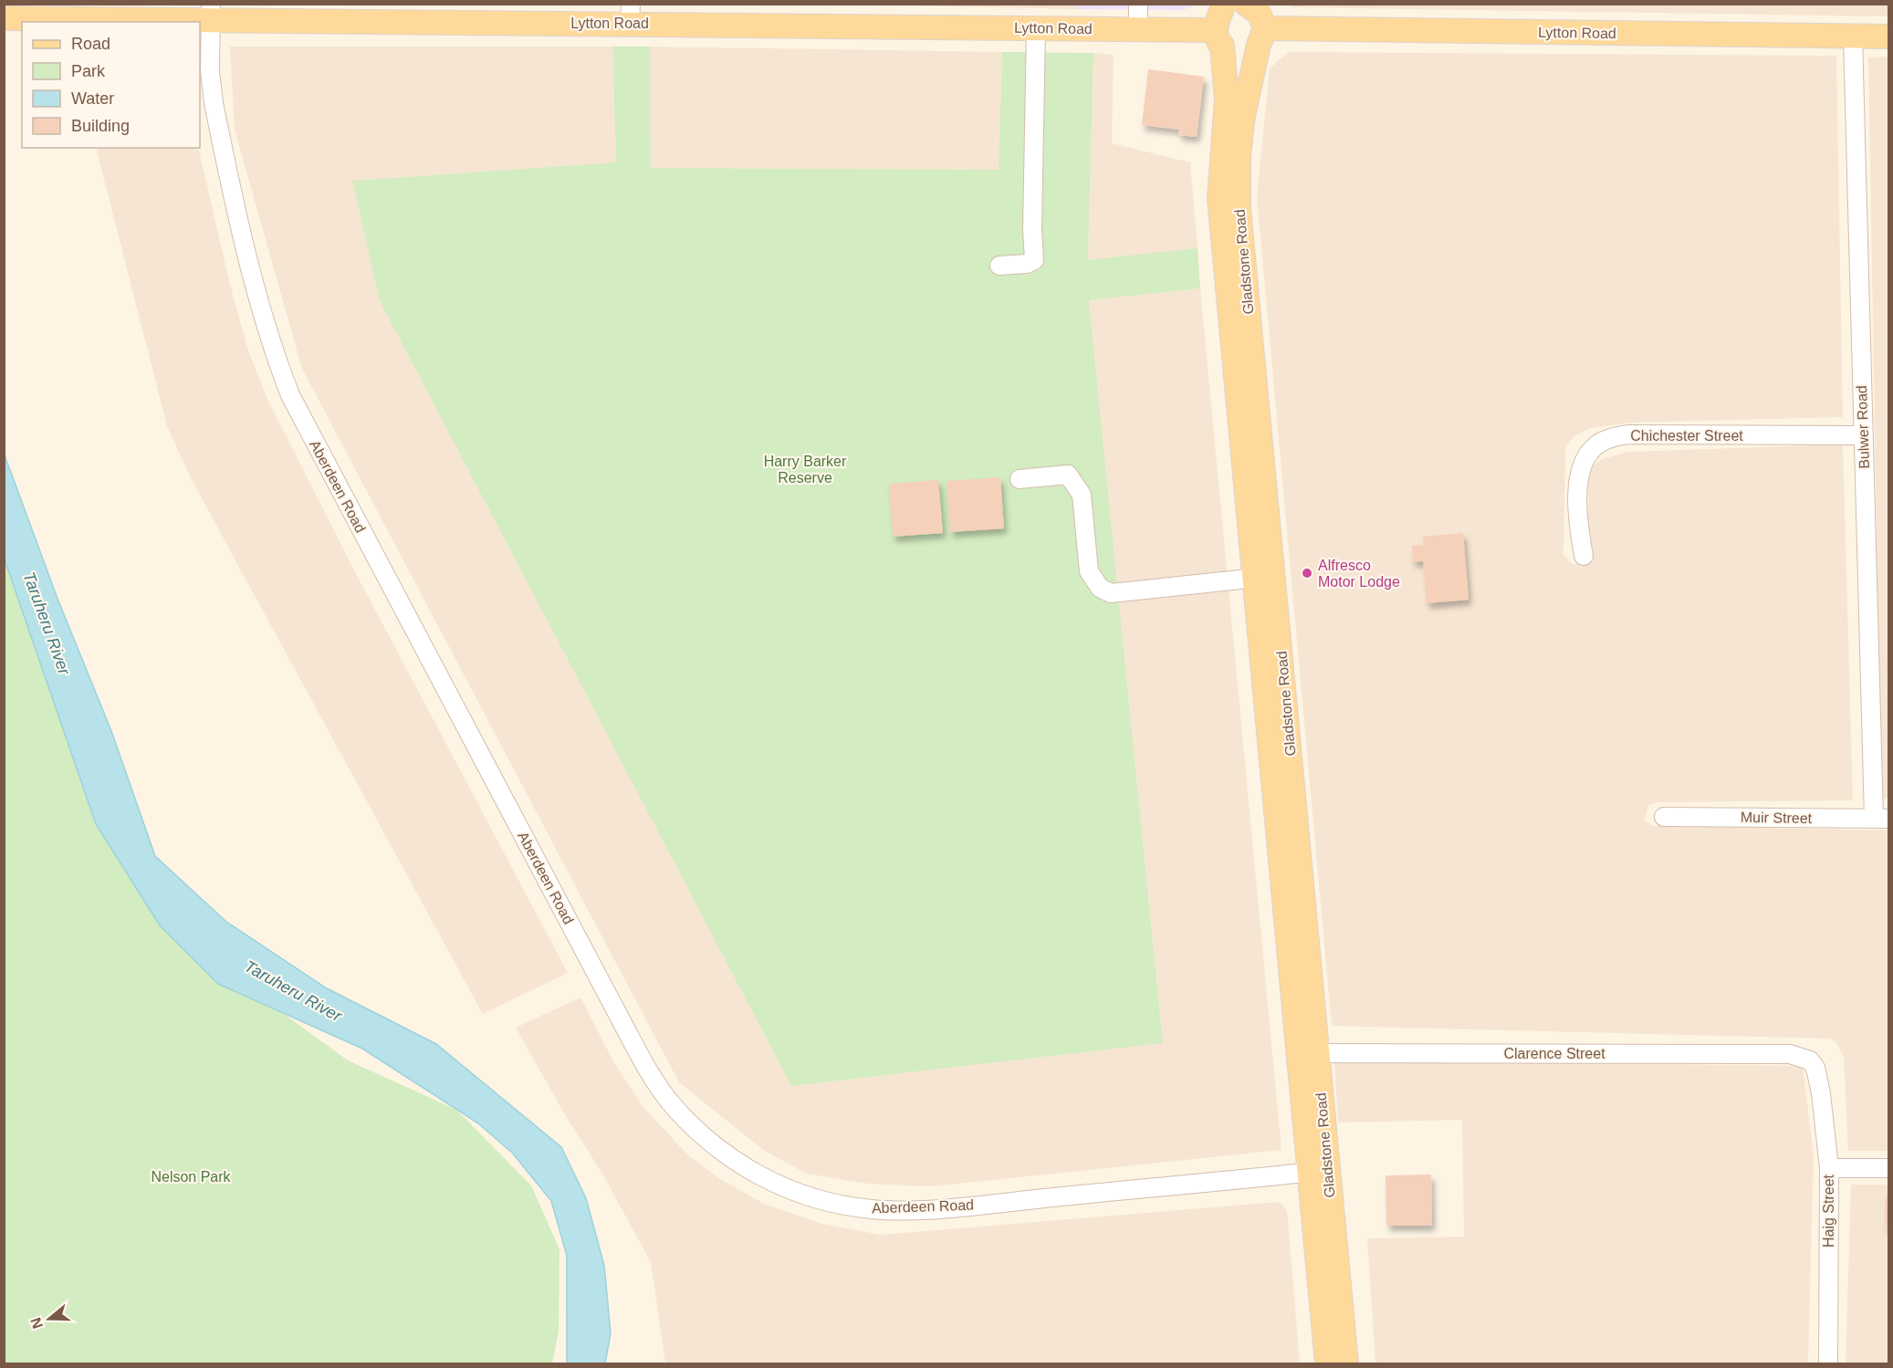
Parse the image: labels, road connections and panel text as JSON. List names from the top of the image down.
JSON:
{
  "streets": {
    "main road": ["Lytton Road", "Gladstone Road"],
    "street": [
      "Bulwer Road",
      "Chichester Street",
      "Aberdeen Road",
      "Muir Street",
      "Clarence Street",
      "Haig Street"
    ]
  },
  "crossings": [
    ["Lytton Road", "Gladstone Road"],
    ["Lytton Road", "Bulwer Road"],
    ["Lytton Road", "Aberdeen Road"],
    ["Gladstone Road", "Aberdeen Road"],
    ["Gladstone Road", "Clarence Street"],
    ["Bulwer Road", "Chichester Street"],
    ["Bulwer Road", "Muir Street"],
    ["Clarence Street", "Haig Street"]
  ],
  "water": ["Taruheru River"],
  "parks": ["Harry Barker Reserve", "Nelson Park"],
  "places": ["Alfresco Motor Lodge"],
  "legend": [
    "Road",
    "Park",
    "Water",
    "Building"
  ],
  "north": "left"
}
